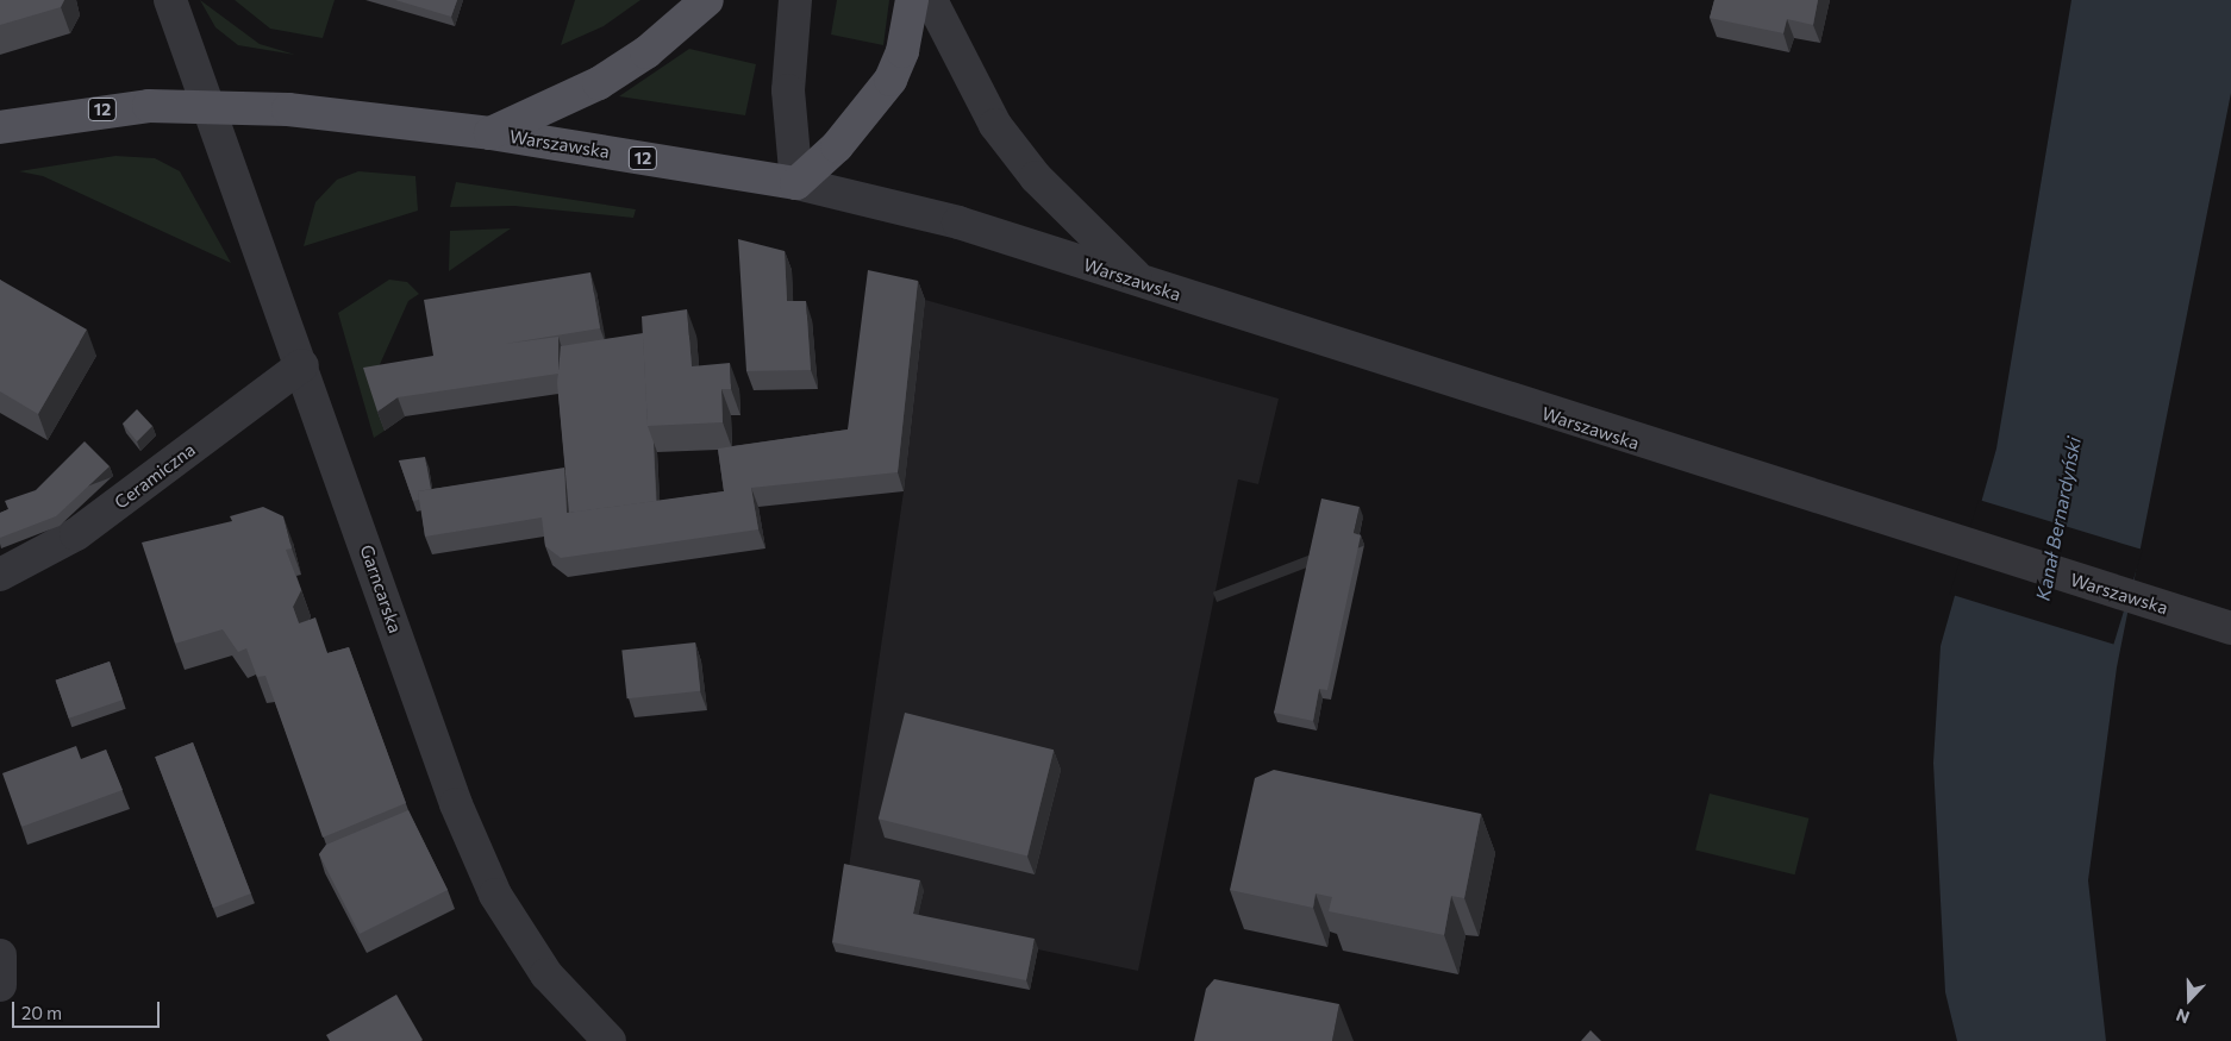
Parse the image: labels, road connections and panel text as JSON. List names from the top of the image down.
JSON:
{
  "streets": {
    "main road": ["12", "Warszawska"],
    "street": ["Ceramiczna", "Garncarska"]
  },
  "crossings": [
    ["Warszawska", "Garncarska"],
    ["Ceramiczna", "Garncarska"]
  ],
  "water": ["Kanał Bernardyński"],
  "scale_bar": "20 m",
  "north": "bottom"
}
